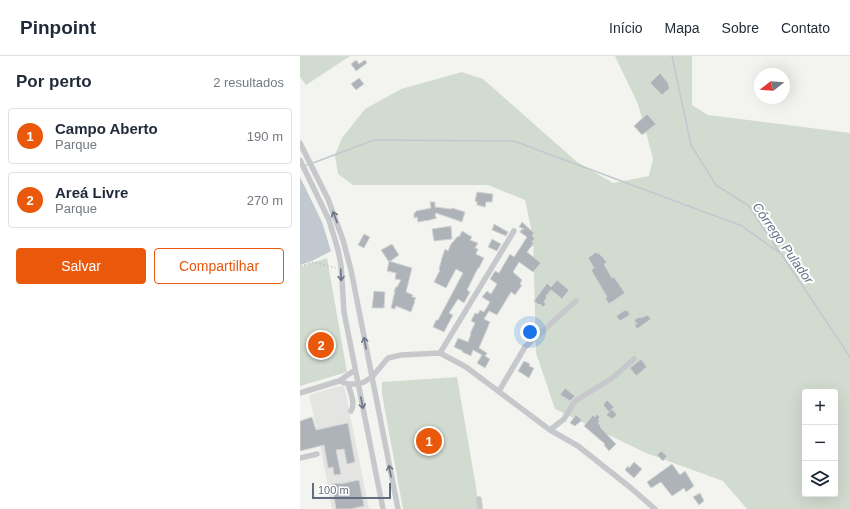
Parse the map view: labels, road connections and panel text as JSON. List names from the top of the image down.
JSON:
{
  "water": ["Córrego Pulador"],
  "scale_bar": "100 m",
  "north": "left",
  "page": {
    "header": "Pinpoint",
    "nav": [
      "Início",
      "Mapa",
      "Sobre",
      "Contato"
    ],
    "heading": ["Por perto", "2 resultados"],
    "list": [
      {
        "mark": "1",
        "name": "Campo Aberto",
        "note": "Parque",
        "value": "190 m"
      },
      {
        "mark": "2",
        "name": "Areá Livre",
        "note": "Parque",
        "value": "270 m"
      }
    ],
    "buttons": ["Salvar", "Compartilhar"],
    "pins": ["2", "1"],
    "map_buttons": ["+", "−"],
    "scale": "100 m"
  }
}
